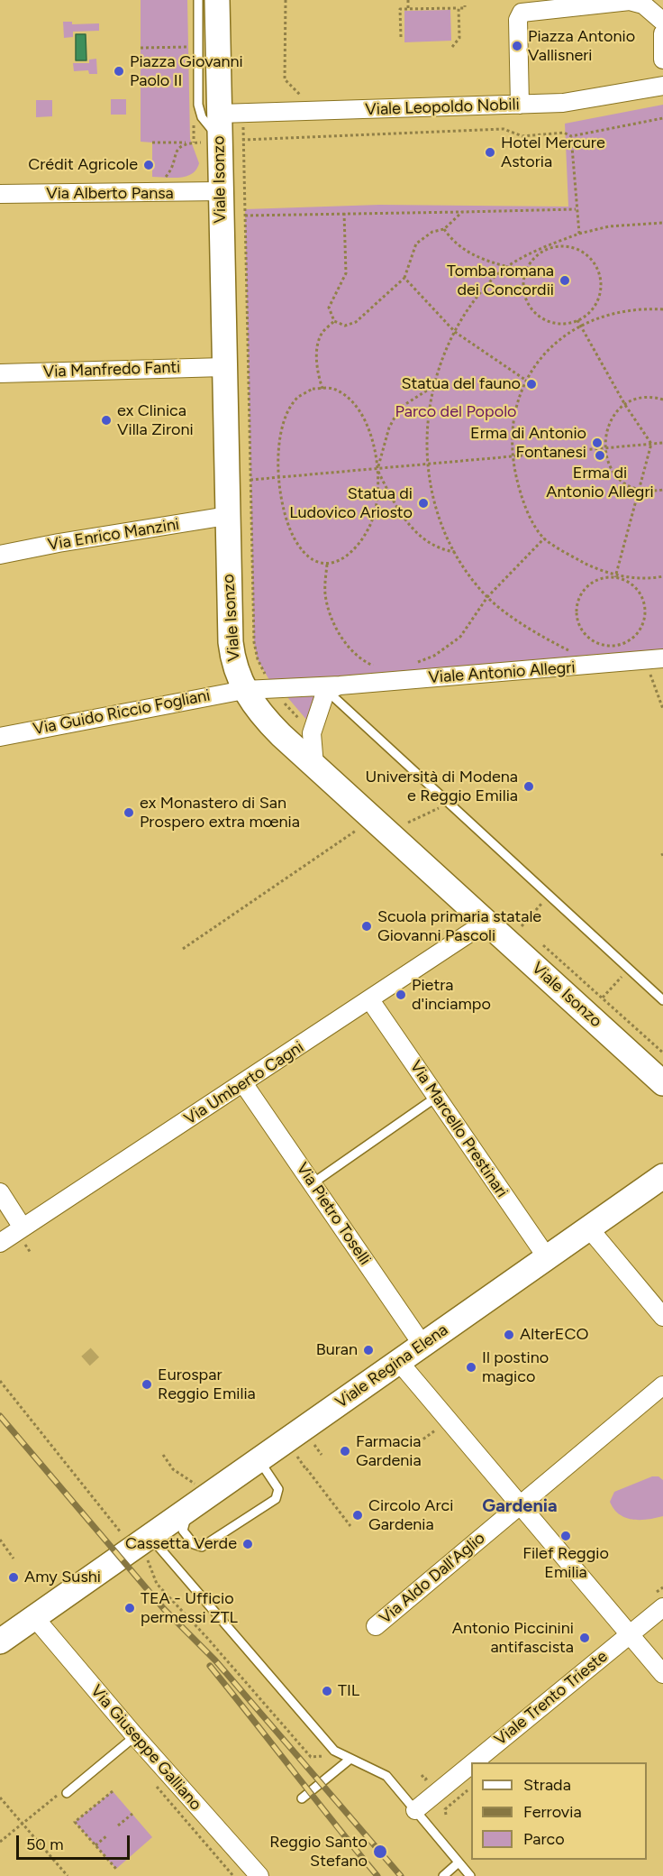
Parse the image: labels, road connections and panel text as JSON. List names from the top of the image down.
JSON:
{
  "streets": {
    "main road": ["Viale Isonzo", "Viale Regina Elena"],
    "street": [
      "Viale Leopoldo Nobili",
      "Via Alberto Pansa",
      "Via Manfredo Fanti",
      "Via Enrico Manzini",
      "Viale Antonio Allegri",
      "Via Guido Riccio Fogliani",
      "Via Umberto Cagni",
      "Via Marcello Prestinari",
      "Via Pietro Toselli",
      "Via Aldo Dall'Aglio",
      "Viale Trento Trieste",
      "Via Giuseppe Galliano"
    ]
  },
  "crossings": [
    ["Viale Leopoldo Nobili", "Viale Isonzo"],
    ["Viale Isonzo", "Via Alberto Pansa"],
    ["Viale Isonzo", "Via Manfredo Fanti"],
    ["Viale Isonzo", "Via Enrico Manzini"],
    ["Viale Isonzo", "Viale Antonio Allegri"],
    ["Viale Isonzo", "Via Guido Riccio Fogliani"],
    ["Viale Isonzo", "Via Umberto Cagni"],
    ["Viale Antonio Allegri", "Via Guido Riccio Fogliani"],
    ["Via Umberto Cagni", "Via Marcello Prestinari"],
    ["Via Umberto Cagni", "Via Pietro Toselli"],
    ["Via Marcello Prestinari", "Viale Regina Elena"],
    ["Via Pietro Toselli", "Viale Regina Elena"],
    ["Viale Regina Elena", "Via Giuseppe Galliano"]
  ],
  "districts": ["Gardenia"],
  "parks": ["Parco del Popolo"],
  "places": [
    "Piazza Antonio Vallisneri",
    "Piazza Giovanni Paolo II",
    "Hotel Mercure Astoria",
    "Crédit Agricole",
    "Tomba romana dei Concordii",
    "Statua del fauno",
    "ex Clinica Villa Zironi",
    "Erma di Antonio Fontanesi",
    "Erma di Antonio Allegri",
    "Statua di Ludovico Ariosto",
    "Università di Modena e Reggio Emilia",
    "ex Monastero di San Prospero extra mœnia",
    "Scuola primaria statale Giovanni Pascoli",
    "Pietra d'inciampo",
    "AlterECO",
    "Buran",
    "Il postino magico",
    "Eurospar Reggio Emilia",
    "Farmacia Gardenia",
    "Circolo Arci Gardenia",
    "Filef Reggio Emilia",
    "Cassetta Verde",
    "Amy Sushi",
    "TEA - Ufficio permessi ZTL",
    "Antonio Piccinini antifascista",
    "TIL",
    "Reggio Santo Stefano"
  ],
  "legend": ["Strada", "Ferrovia", "Parco"],
  "scale_bar": "50 m"
}
